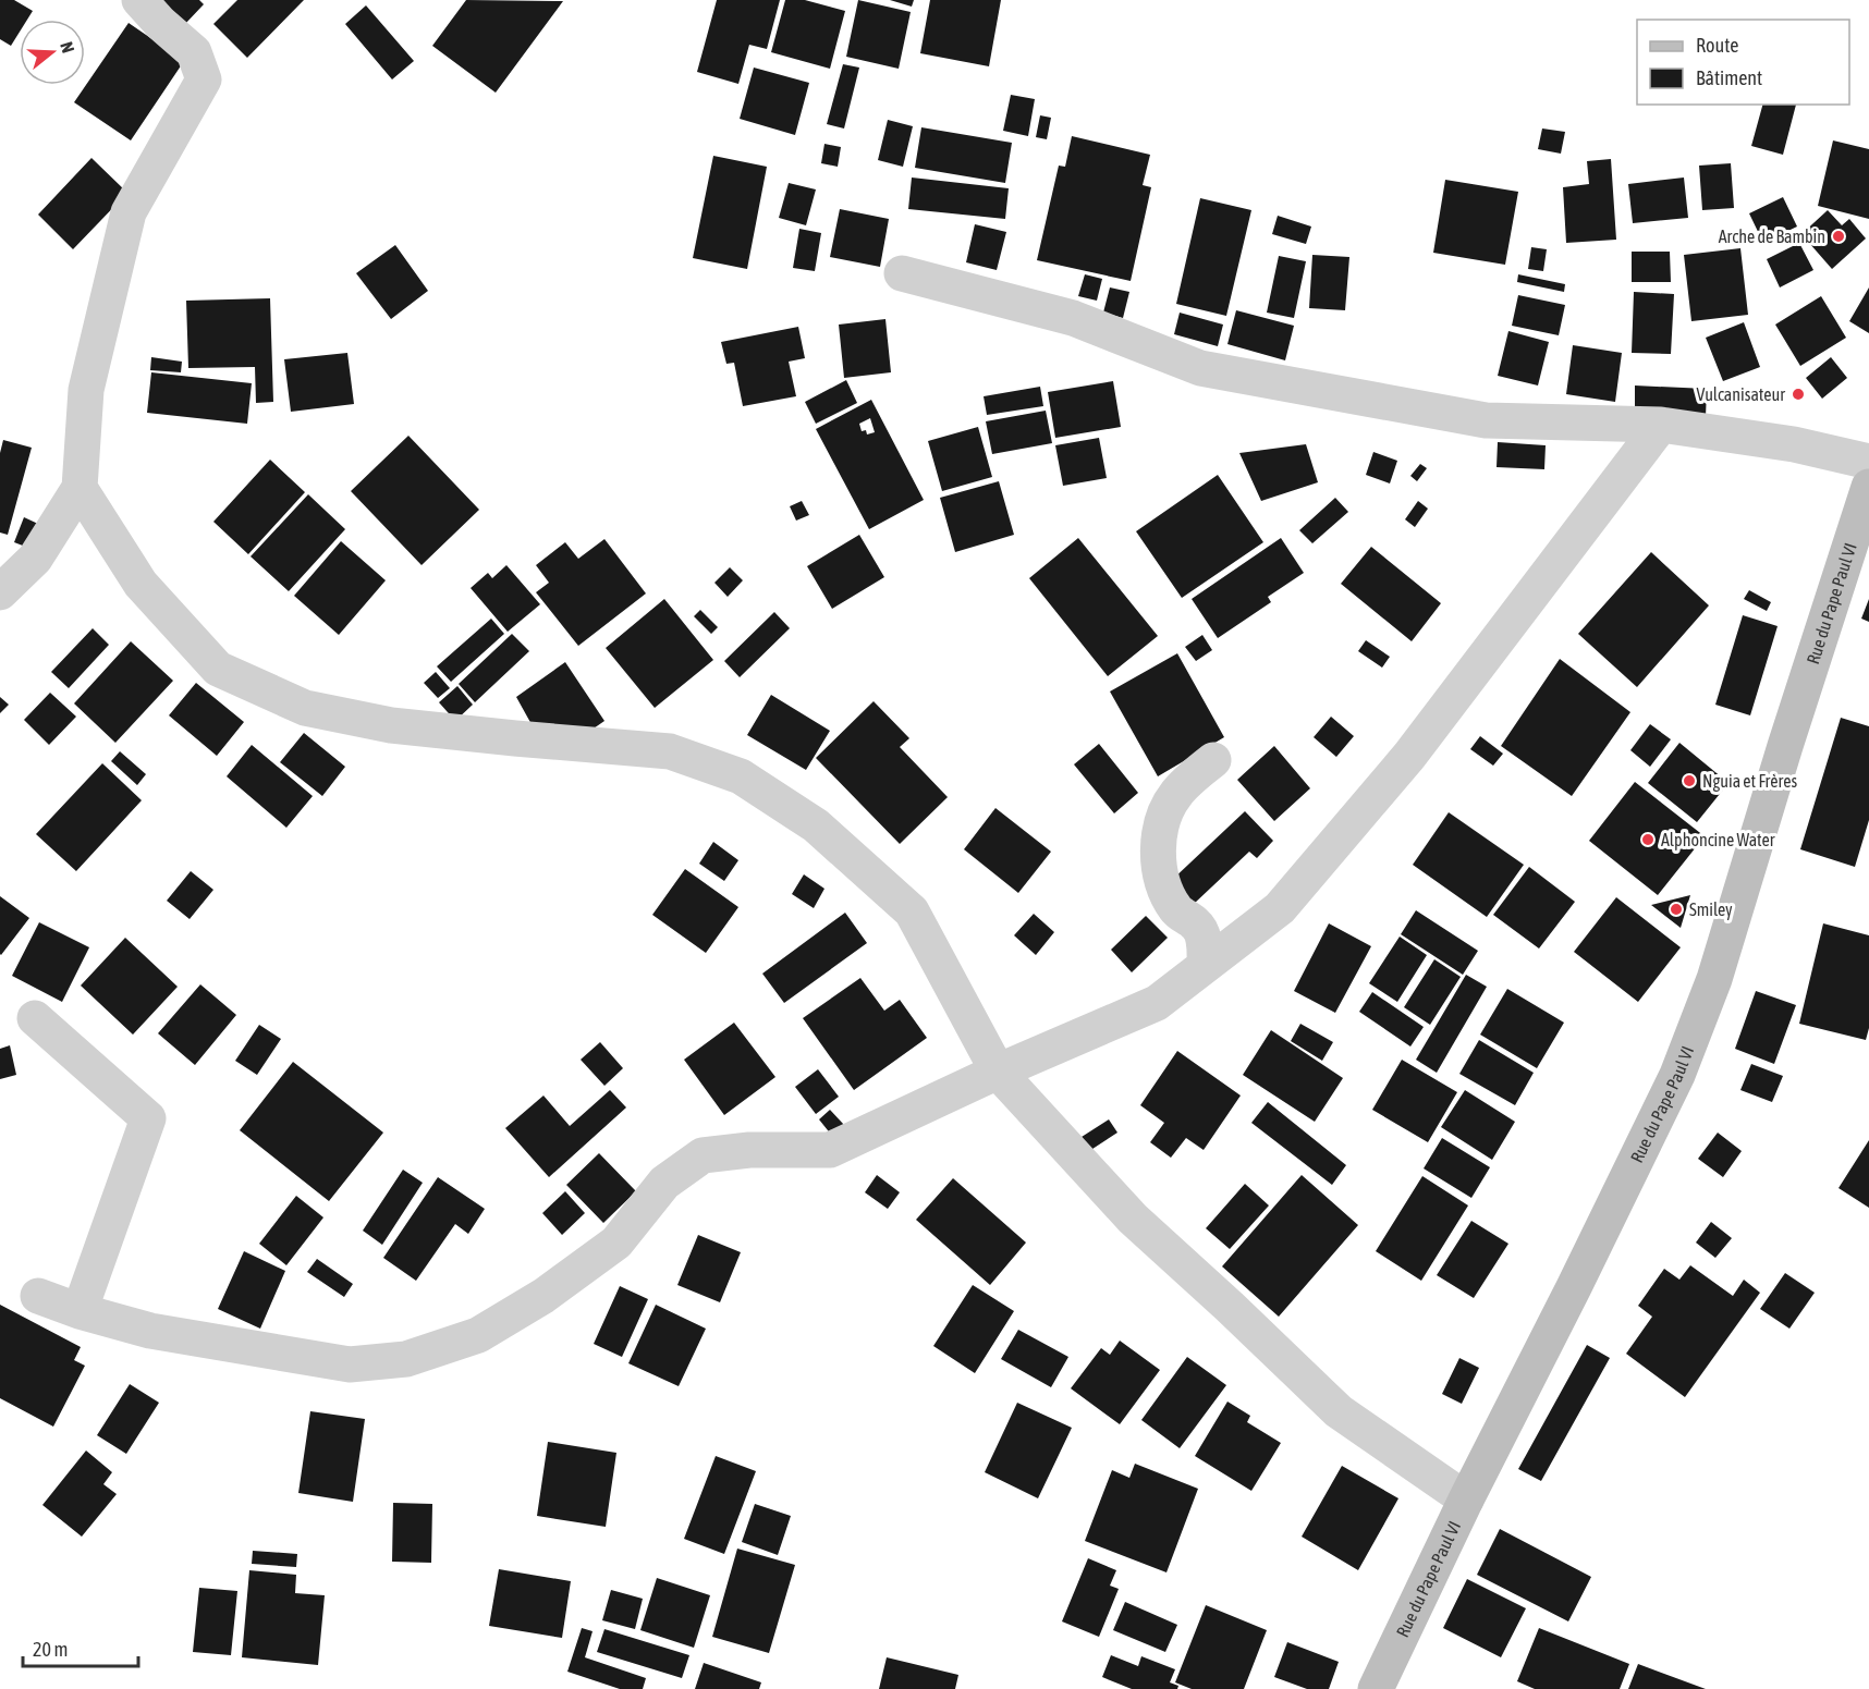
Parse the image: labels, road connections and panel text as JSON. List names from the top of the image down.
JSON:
{
  "streets": {
    "street": ["Rue du Pape Paul VI"]
  },
  "places": [
    "Arche de Bambin",
    "Vulcanisateur",
    "Nguia et Frères",
    "Alphoncine Water",
    "Smiley"
  ],
  "legend": ["Route", "Bâtiment"],
  "scale_bar": "20 m",
  "north": "right"
}
